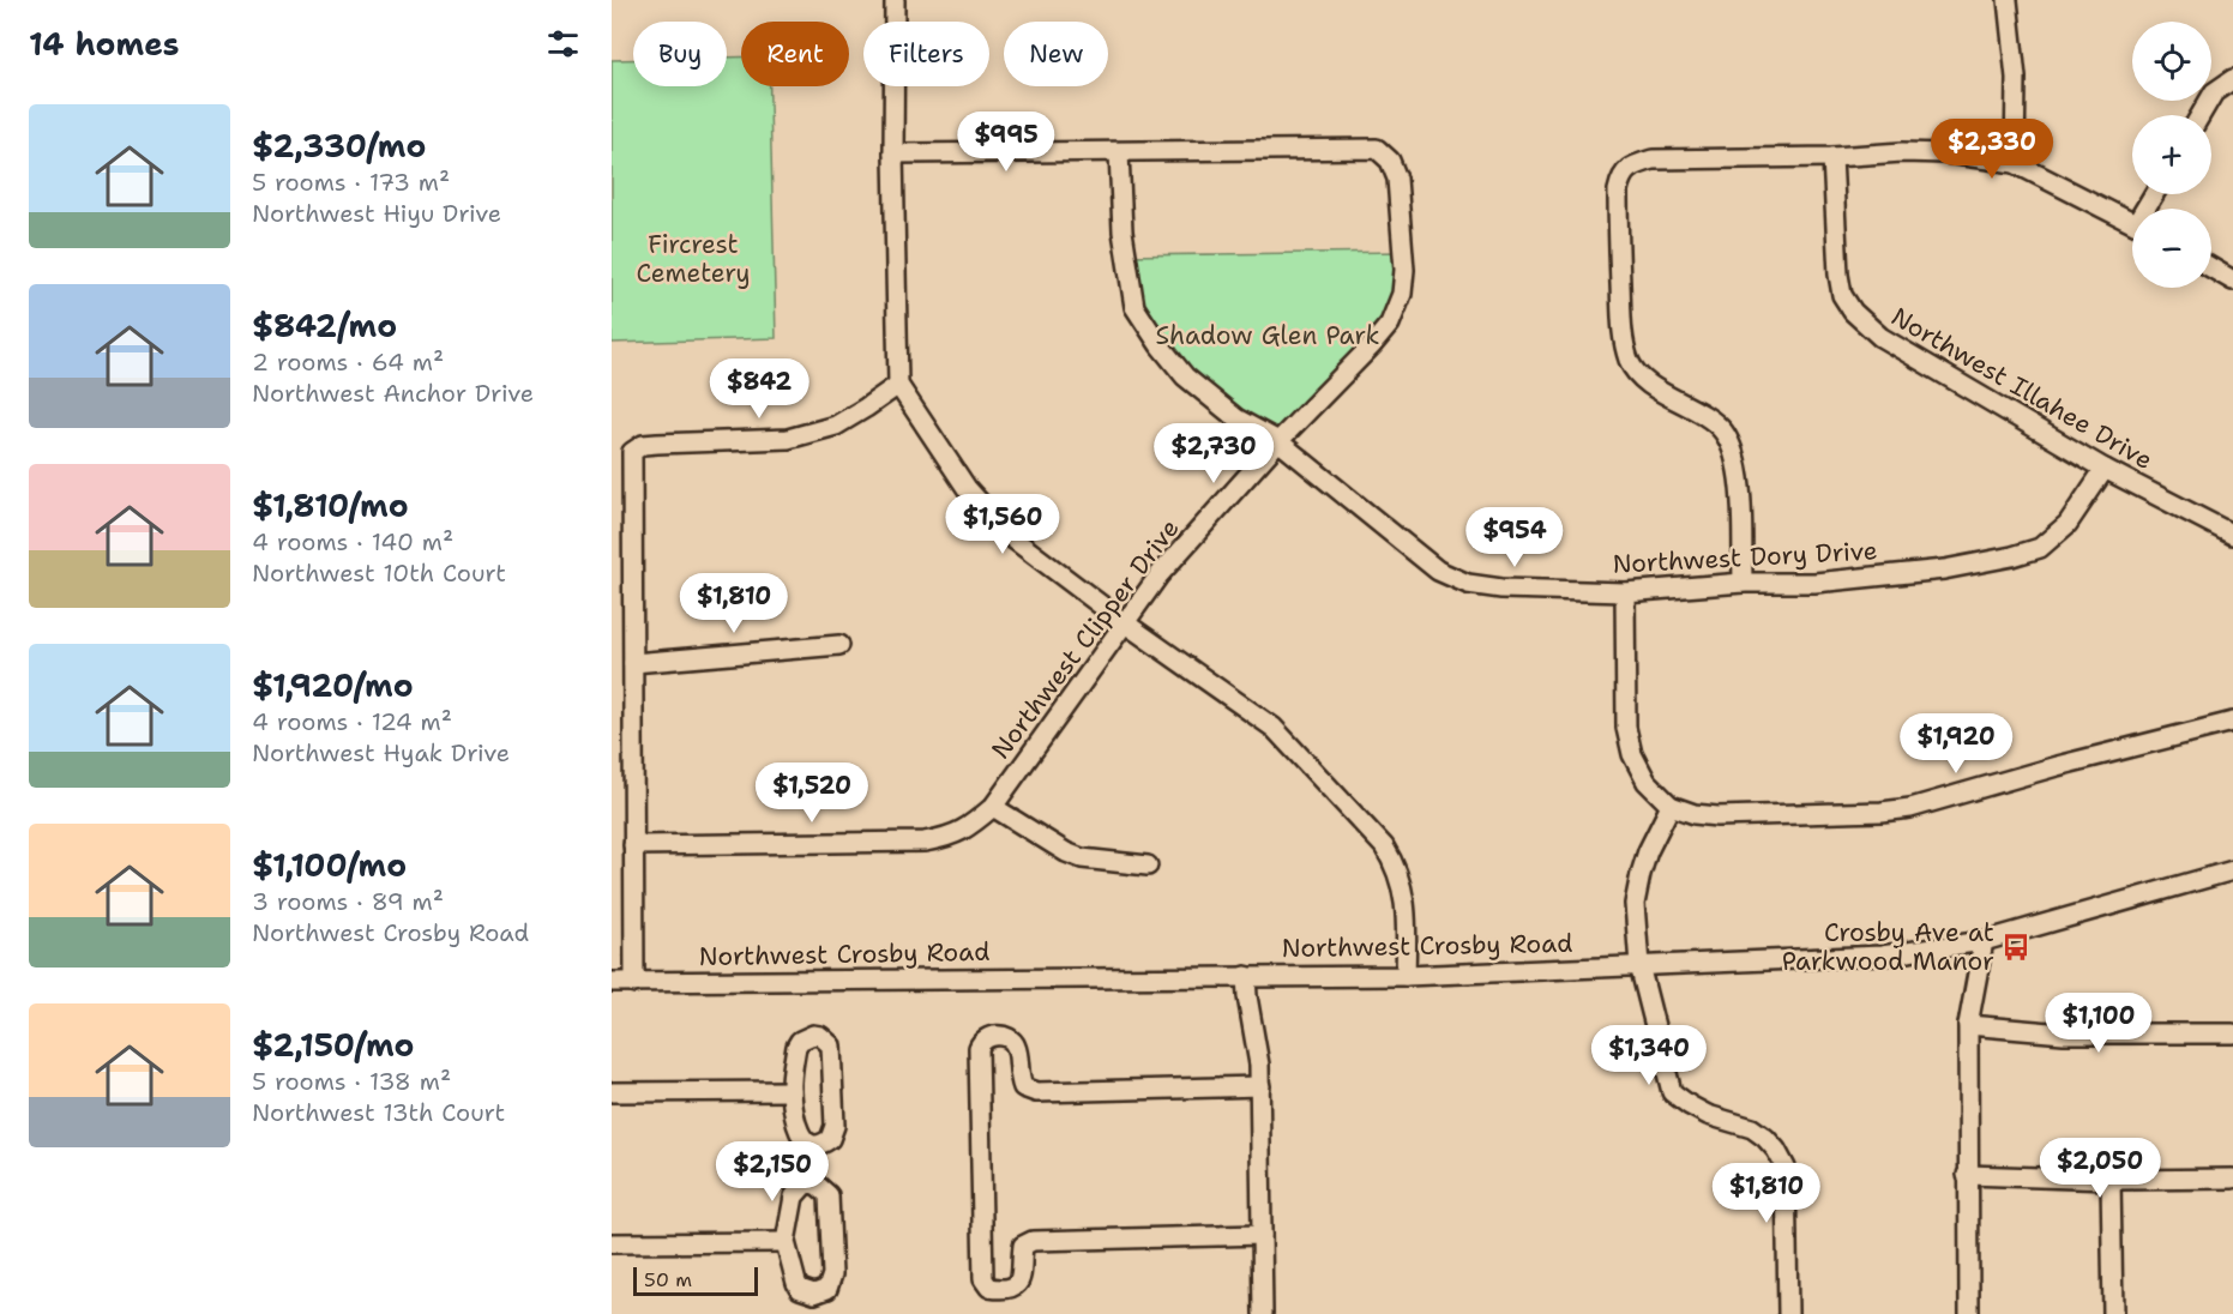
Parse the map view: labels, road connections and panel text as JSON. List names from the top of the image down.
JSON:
{
  "streets": {
    "street": [
      "Northwest Illahee Drive",
      "Northwest Dory Drive",
      "Northwest Clipper Drive",
      "Northwest Crosby Road"
    ]
  },
  "crossings": [
    ["Northwest Illahee Drive", "Northwest Dory Drive"],
    ["Northwest Dory Drive", "Northwest Clipper Drive"]
  ],
  "parks": ["Fircrest Cemetery", "Shadow Glen Park"],
  "places": {
    "bus stop": ["Crosby Ave at Parkwood Manor"]
  },
  "scale_bar": "50 m",
  "page": {
    "heading": "14 homes",
    "map_buttons": ["+", "−"],
    "chip": [
      "Buy",
      "Rent",
      "Filters",
      "New"
    ],
    "list": [
      {
        "name": "$2,330/mo",
        "note": "5 rooms · 173 m² · Northwest Hiyu Drive"
      },
      {
        "name": "$842/mo",
        "note": "2 rooms · 64 m² · Northwest Anchor Drive"
      },
      {
        "name": "$1,810/mo",
        "note": "4 rooms · 140 m² · Northwest 10th Court"
      },
      {
        "name": "$1,920/mo",
        "note": "4 rooms · 124 m² · Northwest Hyak Drive"
      },
      {
        "name": "$1,100/mo",
        "note": "3 rooms · 89 m² · Northwest Crosby Road"
      },
      {
        "name": "$2,150/mo",
        "note": "5 rooms · 138 m² · Northwest 13th Court"
      }
    ],
    "price": [
      "$995",
      "$2,330",
      "$842",
      "$2,730",
      "$1,560",
      "$954",
      "$1,810",
      "$1,920",
      "$1,520",
      "$1,100",
      "$1,340",
      "$2,050",
      "$2,150",
      "$1,810"
    ],
    "scale": "50 m"
  }
}
